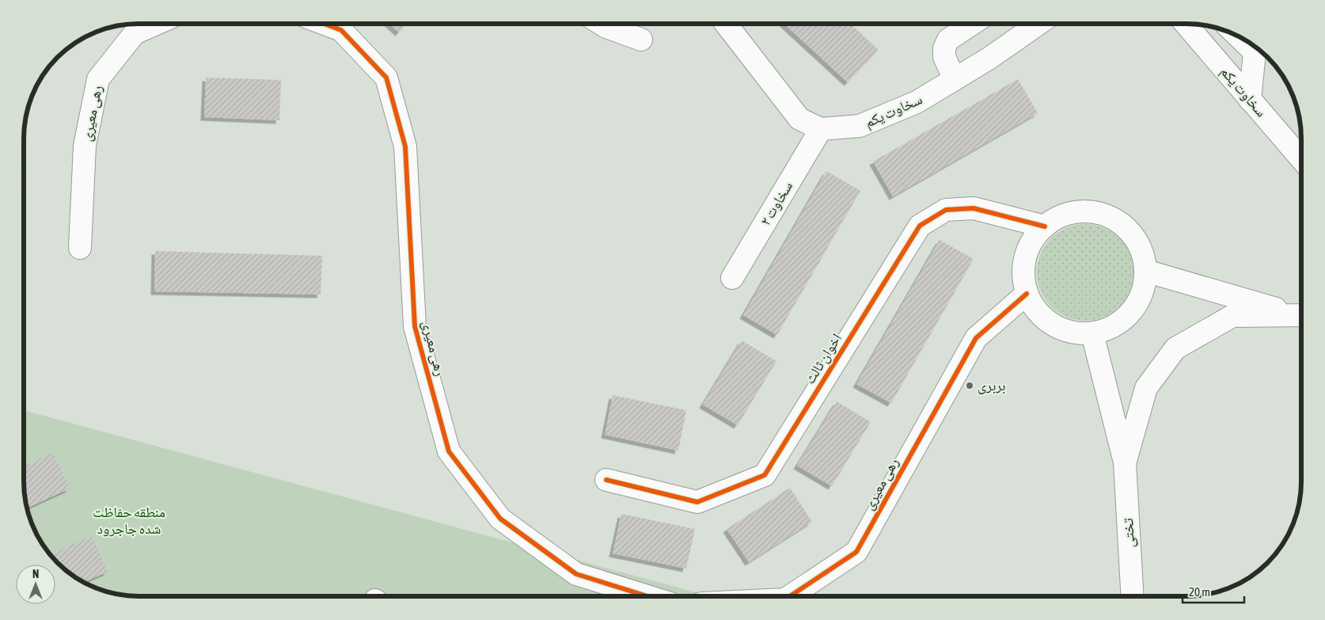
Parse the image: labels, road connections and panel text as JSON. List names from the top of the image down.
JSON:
{
  "streets": {
    "street": [
      "سخاوت یکم",
      "رهی معیری",
      "سخاوت ۲",
      "اخوان ثالث",
      "تختی"
    ]
  },
  "crossings": [
    ["سخاوت یکم", "سخاوت ۲"],
    ["رهی معیری", "اخوان ثالث"]
  ],
  "parks": ["منطقه حفاظت شده جاجرود"],
  "places": ["بربری"],
  "scale_bar": "20 m",
  "north": "top"
}
